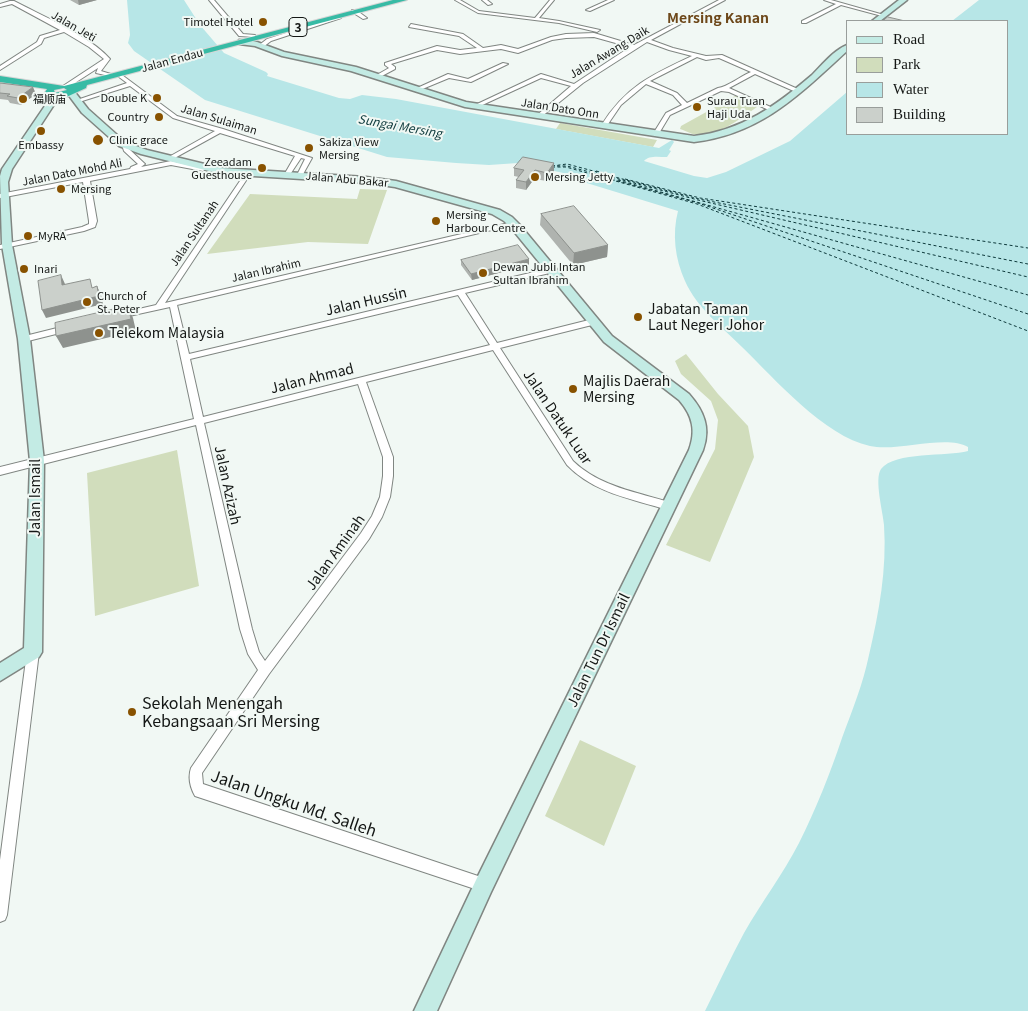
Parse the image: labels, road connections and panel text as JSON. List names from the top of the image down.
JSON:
{
  "streets": {
    "highway": ["3", "Jalan Endau"],
    "street": [
      "Jalan Jeti",
      "Jalan Awang Daik",
      "Jalan Dato Onn",
      "Jalan Sulaiman",
      "Jalan Dato Mohd Ali",
      "Jalan Abu Bakar",
      "Jalan Sultanah",
      "Jalan Ibrahim",
      "Jalan Hussin",
      "Jalan Ahmad",
      "Jalan Datuk Luar",
      "Jalan Azizah",
      "Jalan Ismail",
      "Jalan Aminah",
      "Jalan Tun Dr Ismail",
      "Jalan Ungku Md. Salleh"
    ]
  },
  "crossings": [
    ["Jalan Awang Daik", "Jalan Dato Onn"],
    ["Jalan Endau", "Jalan Dato Onn"],
    ["Jalan Endau", "Jalan Sulaiman"],
    ["Jalan Endau", "Jalan Abu Bakar"],
    ["Jalan Endau", "Jalan Ismail"],
    ["Jalan Sulaiman", "Jalan Abu Bakar"],
    ["Jalan Dato Mohd Ali", "Jalan Abu Bakar"],
    ["Jalan Dato Mohd Ali", "Jalan Ismail"],
    ["Jalan Abu Bakar", "Jalan Sultanah"],
    ["Jalan Abu Bakar", "Jalan Ibrahim"],
    ["Jalan Abu Bakar", "Jalan Hussin"],
    ["Jalan Abu Bakar", "Jalan Ahmad"],
    ["Jalan Abu Bakar", "Jalan Ismail"],
    ["Jalan Abu Bakar", "Jalan Tun Dr Ismail"],
    ["Jalan Sultanah", "Jalan Ibrahim"],
    ["Jalan Ibrahim", "Jalan Azizah"],
    ["Jalan Hussin", "Jalan Datuk Luar"],
    ["Jalan Hussin", "Jalan Azizah"],
    ["Jalan Ahmad", "Jalan Datuk Luar"],
    ["Jalan Ahmad", "Jalan Azizah"],
    ["Jalan Ahmad", "Jalan Ismail"],
    ["Jalan Ahmad", "Jalan Aminah"],
    ["Jalan Ahmad", "Jalan Tun Dr Ismail"],
    ["Jalan Datuk Luar", "Jalan Tun Dr Ismail"],
    ["Jalan Azizah", "Jalan Aminah"],
    ["Jalan Azizah", "Jalan Ungku Md. Salleh"],
    ["Jalan Aminah", "Jalan Ungku Md. Salleh"],
    ["Jalan Tun Dr Ismail", "Jalan Ungku Md. Salleh"]
  ],
  "districts": ["Mersing Kanan"],
  "water": ["Sungai Mersing"],
  "places": [
    "Timotel Hotel",
    "Double K",
    "福顺庙",
    "Surau Tuan Haji Uda",
    "Country",
    "Embassy",
    "Clinic grace",
    "Sakiza View Mersing",
    "Zeeadam Guesthouse",
    "Mersing Jetty",
    "Mersing",
    "Mersing Harbour Centre",
    "MyRA",
    "Inari",
    "Dewan Jubli Intan Sultan Ibrahim",
    "Church of St. Peter",
    "Jabatan Taman Laut Negeri Johor",
    "Telekom Malaysia",
    "Majlis Daerah Mersing",
    "Sekolah Menengah Kebangsaan Sri Mersing"
  ],
  "legend": [
    "Road",
    "Park",
    "Water",
    "Building"
  ]
}
